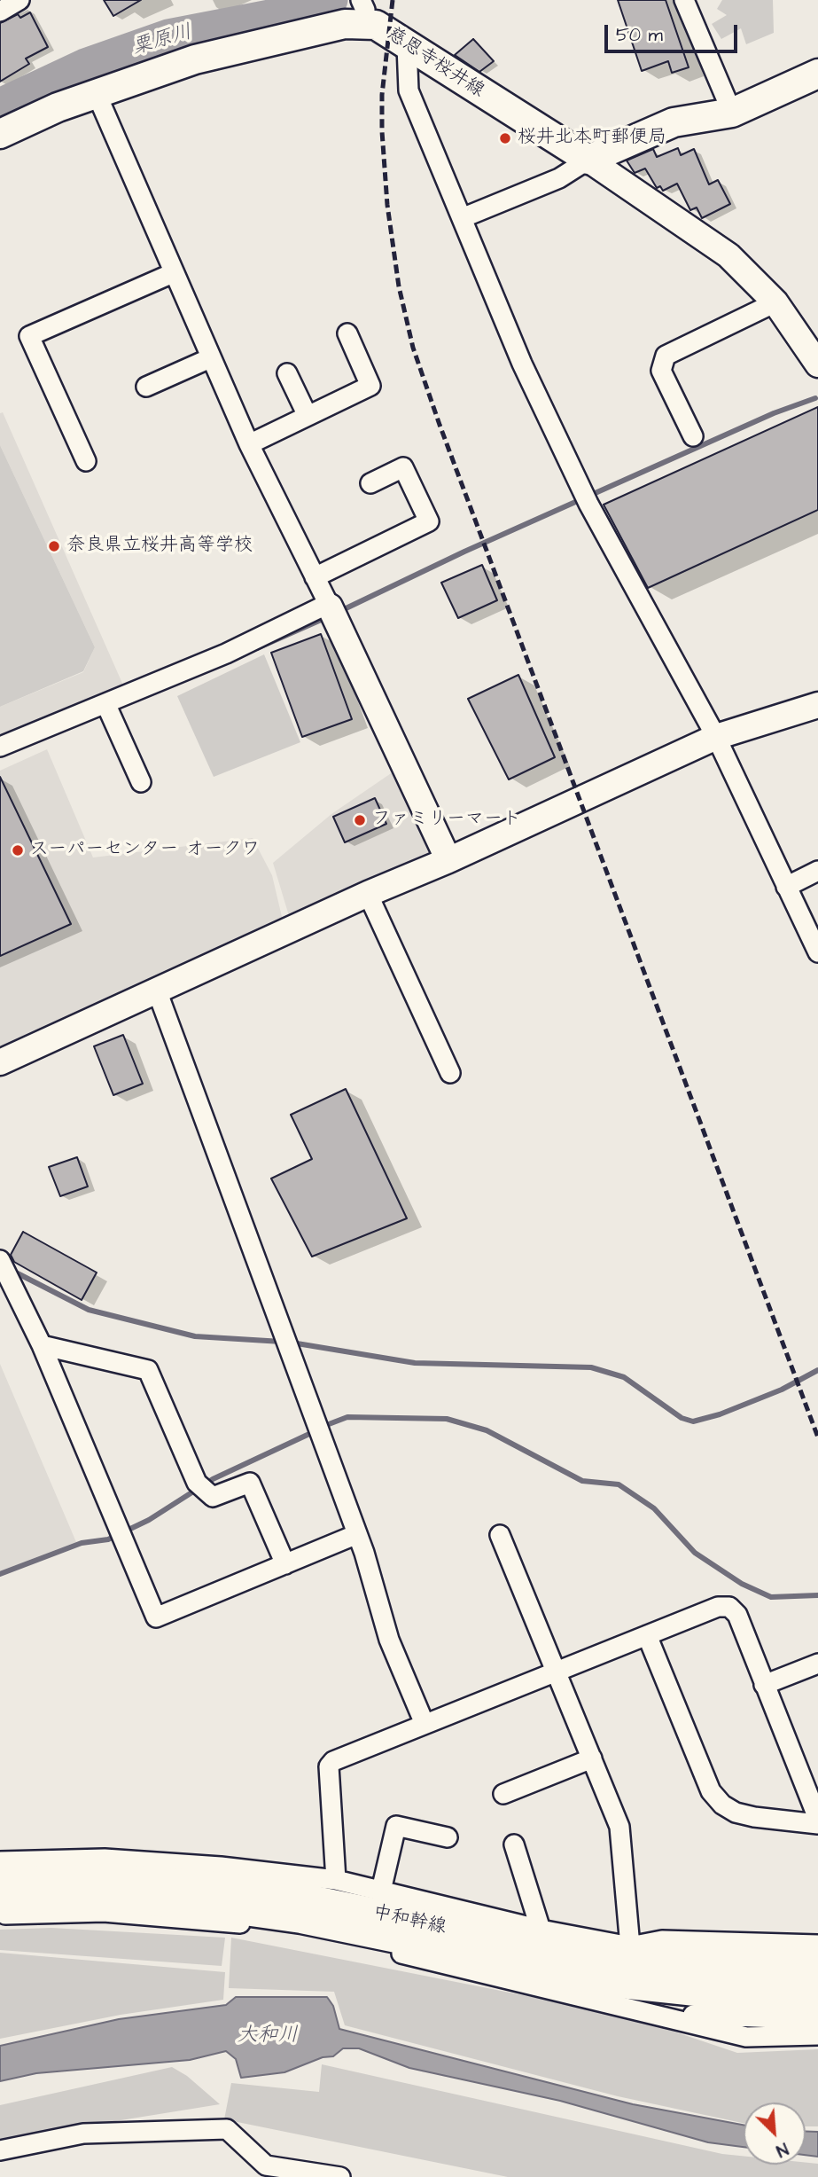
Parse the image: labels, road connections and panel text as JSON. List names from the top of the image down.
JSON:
{
  "streets": {
    "main road": ["慈恩寺桜井線", "中和幹線"]
  },
  "water": ["粟原川", "大和川"],
  "places": [
    "桜井北本町郵便局",
    "奈良県立桜井高等学校",
    "ファミリーマート",
    "スーパーセンター オークワ"
  ],
  "scale_bar": "50 m",
  "north": "bottom right"
}
